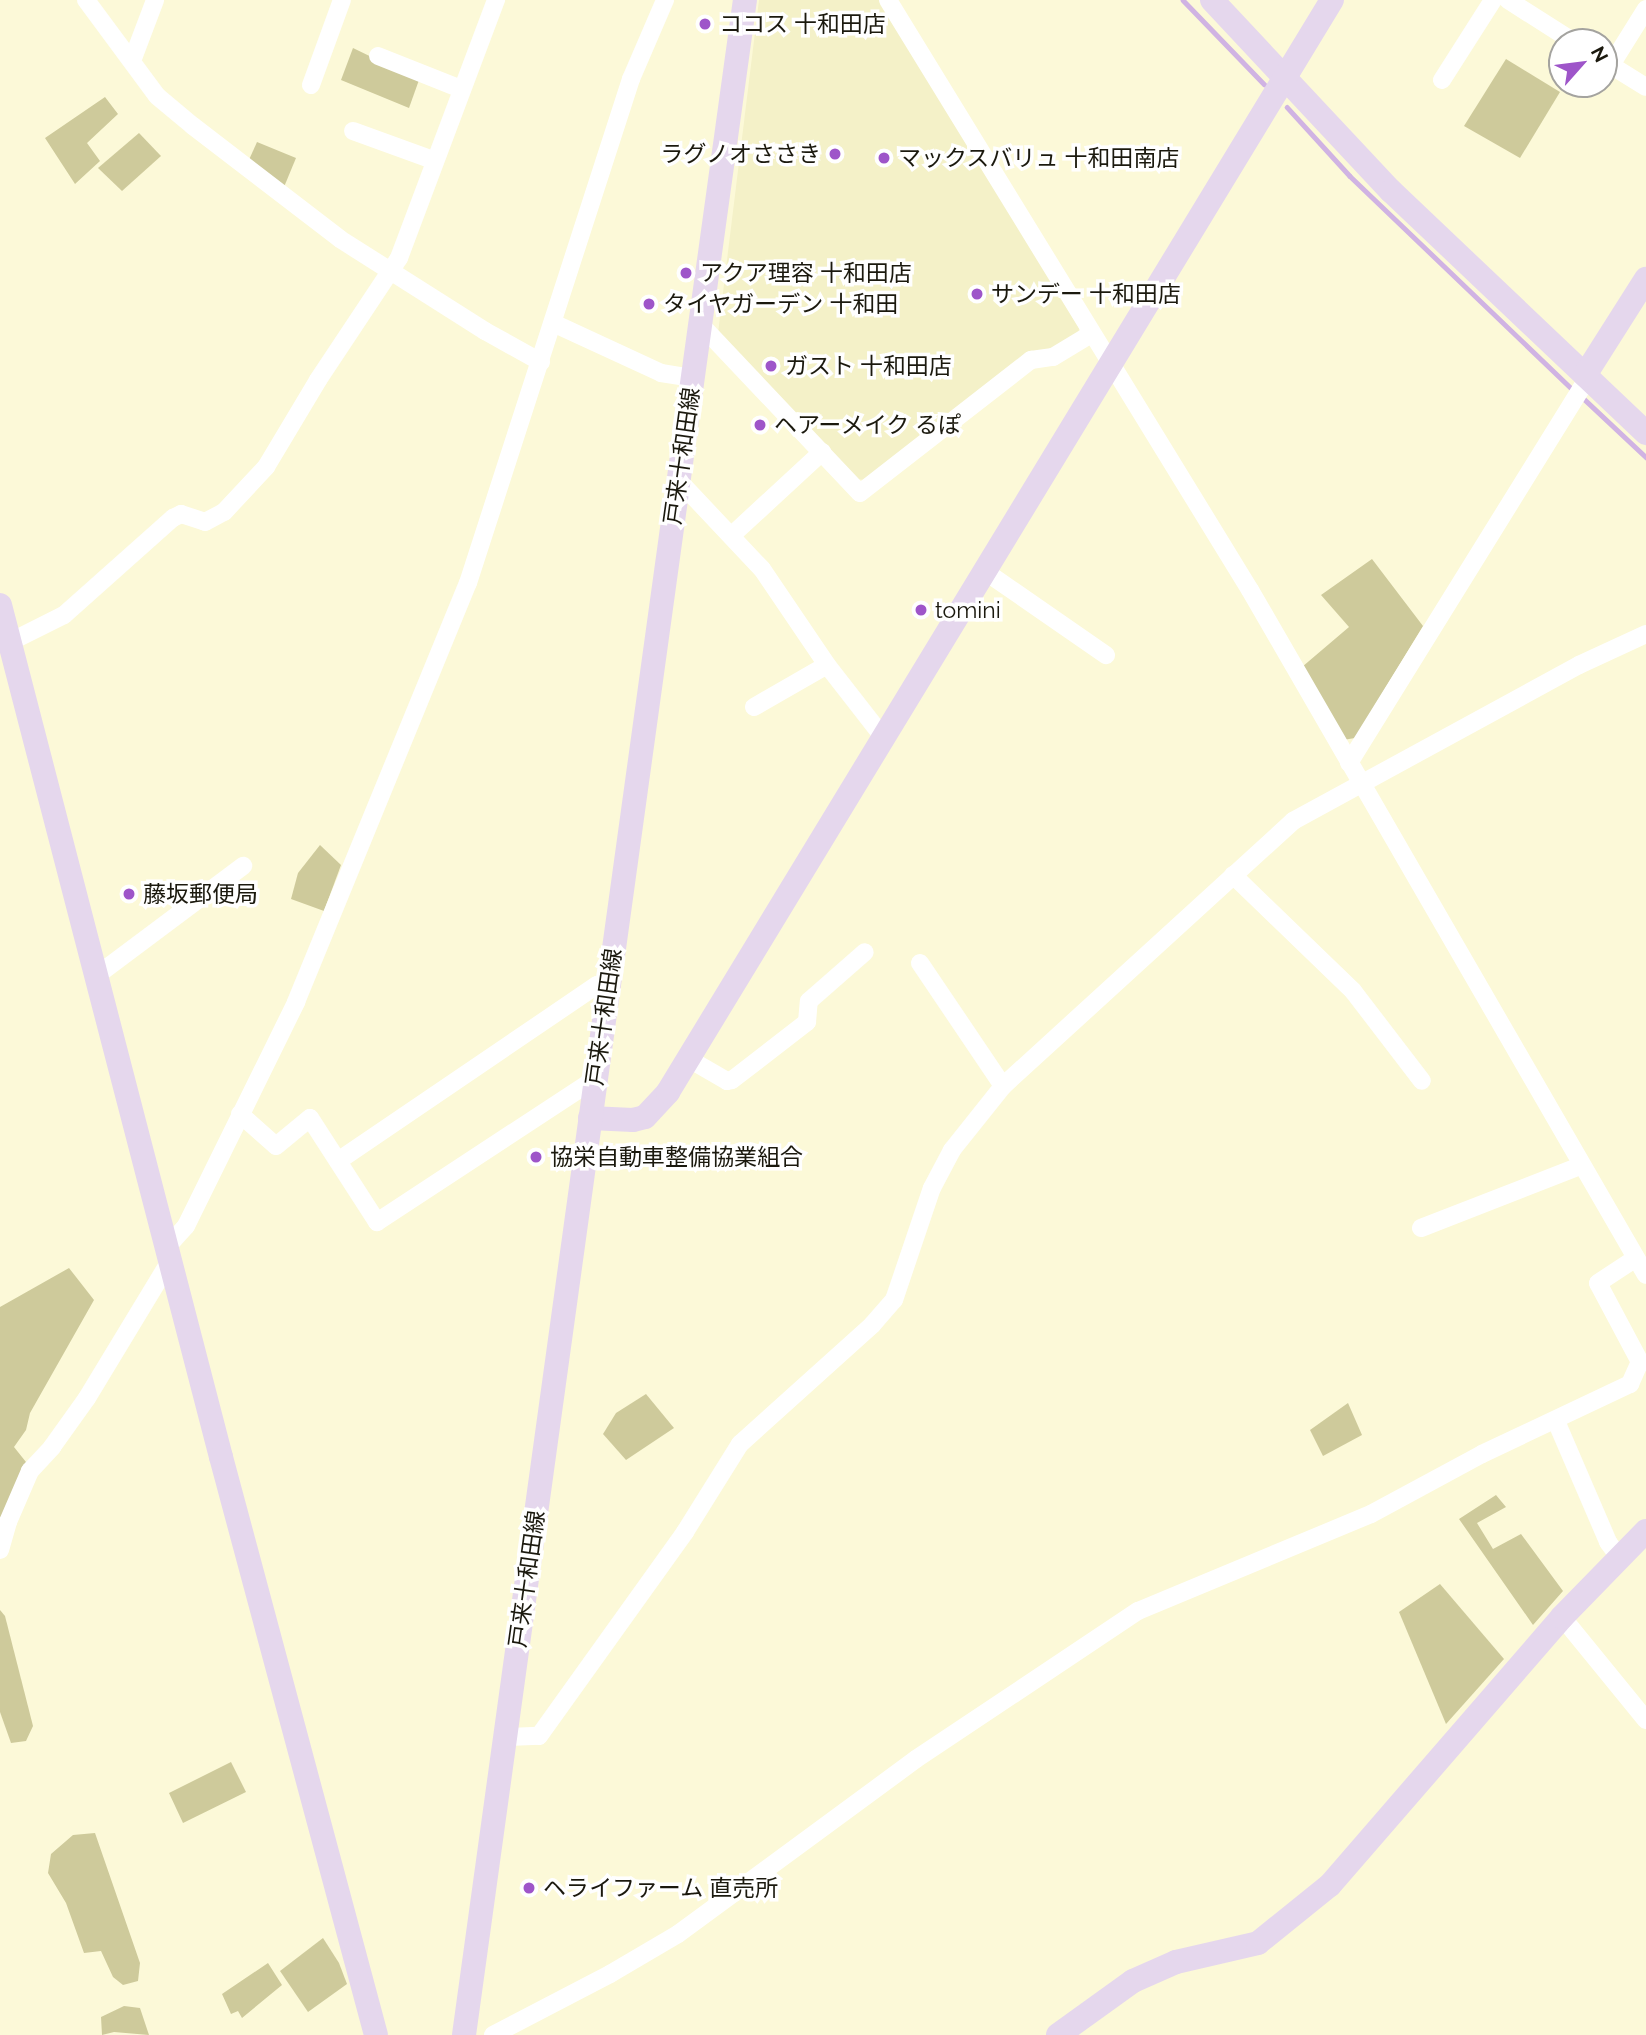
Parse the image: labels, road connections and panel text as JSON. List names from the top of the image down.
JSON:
{
  "streets": {
    "street": ["戸来十和田線"]
  },
  "places": [
    "ココス 十和田店",
    "ラグノオささき",
    "マックスバリュ 十和田南店",
    "アクア理容 十和田店",
    "サンデー 十和田店",
    "タイヤガーデン 十和田",
    "ガスト 十和田店",
    "ヘアーメイク るぽ",
    "tomini",
    "藤坂郵便局",
    "協栄自動車整備協業組合",
    "ヘライファーム 直売所"
  ],
  "north": "top right"
}
